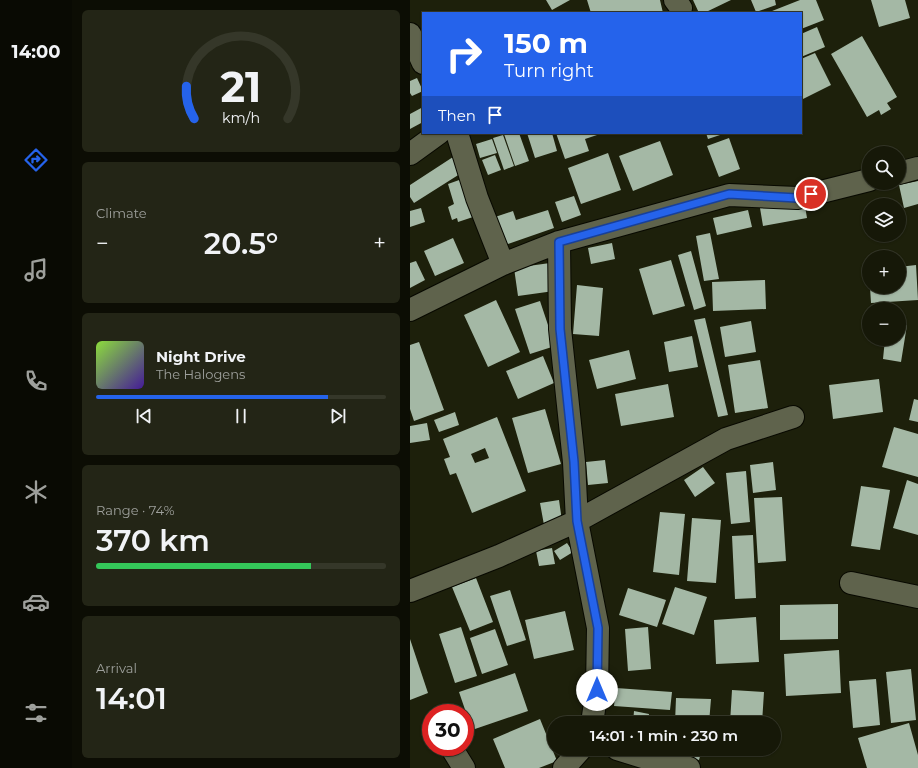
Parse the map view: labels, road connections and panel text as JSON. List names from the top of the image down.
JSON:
{
  "page": {
    "tabs": "14:00",
    "turn": ["150 m", "Turn right"],
    "then": "Then",
    "map_buttons": ["+", "−"],
    "tile": [
      "Climate",
      ["Range · 74%", "370 km"],
      ["Arrival", "14:01"]
    ],
    "heat": ["−", "20.5°", "+"],
    "song": ["Night Drive", "The Halogens"],
    "limit": "30",
    "trip": "14:01 · 1 min · 230 m",
    "gauge": ["21", "km/h"]
  }
}
